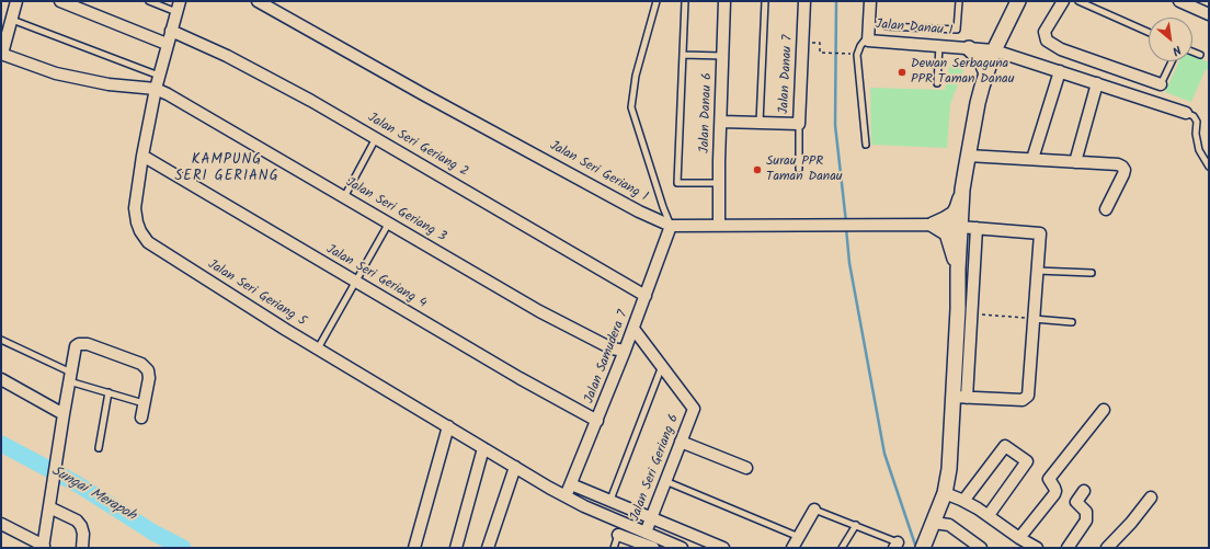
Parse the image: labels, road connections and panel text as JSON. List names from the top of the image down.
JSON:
{
  "streets": {
    "street": [
      "Jalan Danau 1",
      "Jalan Danau 7",
      "Jalan Danau 6",
      "Jalan Seri Geriang 2",
      "Jalan Seri Geriang 1",
      "Jalan Seri Geriang 3",
      "Jalan Seri Geriang 4",
      "Jalan Seri Geriang 5",
      "Jalan Samudera 7",
      "Jalan Seri Geriang 6"
    ]
  },
  "crossings": [
    ["Jalan Danau 7", "Jalan Danau 6"],
    ["Jalan Danau 6", "Jalan Seri Geriang 1"],
    ["Jalan Seri Geriang 2", "Jalan Seri Geriang 5"],
    ["Jalan Seri Geriang 2", "Jalan Samudera 7"],
    ["Jalan Seri Geriang 1", "Jalan Samudera 7"],
    ["Jalan Seri Geriang 3", "Jalan Seri Geriang 5"],
    ["Jalan Seri Geriang 3", "Jalan Samudera 7"],
    ["Jalan Seri Geriang 4", "Jalan Seri Geriang 5"],
    ["Jalan Seri Geriang 4", "Jalan Samudera 7"],
    ["Jalan Seri Geriang 5", "Jalan Samudera 7"],
    ["Jalan Seri Geriang 5", "Jalan Seri Geriang 6"],
    ["Jalan Samudera 7", "Jalan Seri Geriang 6"]
  ],
  "districts": ["KAMPUNG SERI GERIANG"],
  "water": ["Sungai Merapoh"],
  "places": ["Dewan Serbaguna PPR Taman Danau", "Surau PPR Taman Danau"],
  "north": "bottom right"
}
